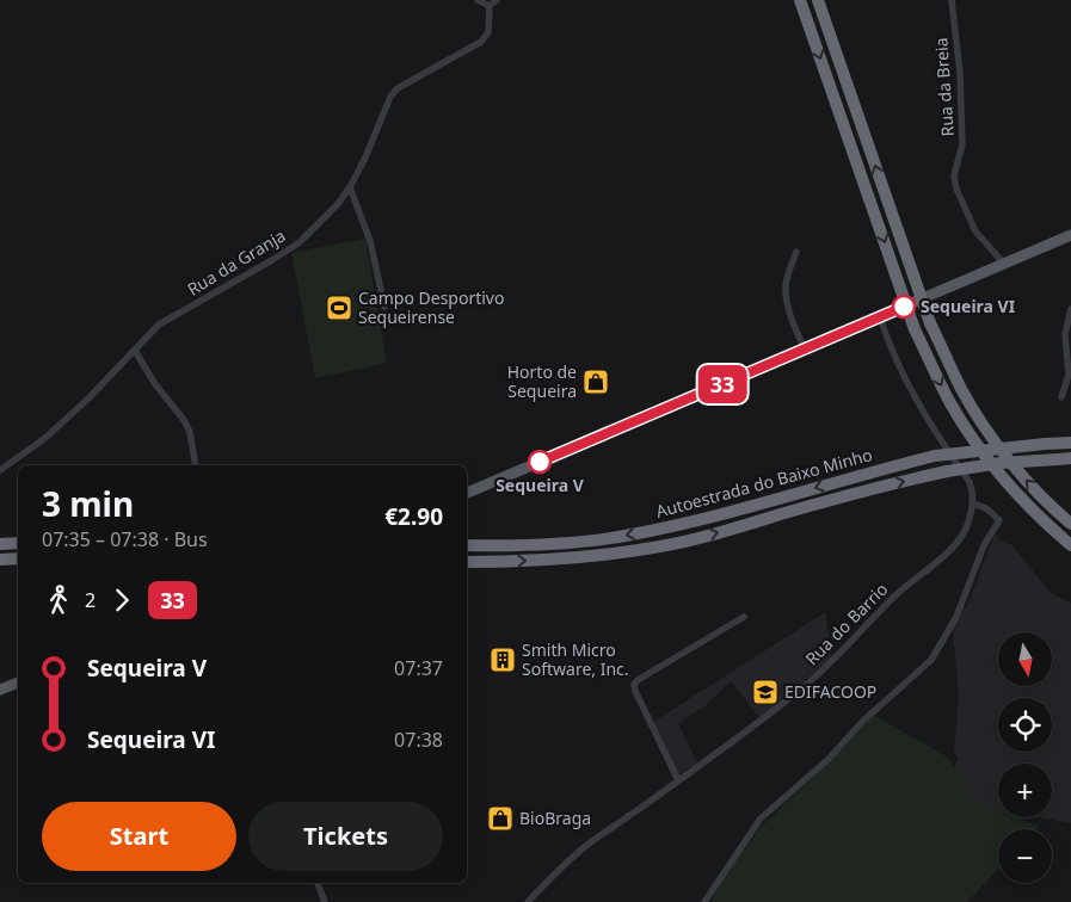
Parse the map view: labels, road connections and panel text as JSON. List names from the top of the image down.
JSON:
{
  "streets": {
    "highway": ["Autoestrada do Baixo Minho"],
    "street": ["Rua da Breia", "Rua da Granja", "Rua do Barrio"]
  },
  "places": {
    "other": ["Sequeira VI", "Sequeira V"],
    "sports": ["Campo Desportivo Sequeirense"],
    "shop": ["Horto de Sequeira", "BioBraga"],
    "building": ["Smith Micro Software, Inc."],
    "school or university": ["EDIFACOOP"]
  },
  "lines": ["bus line 33"],
  "north": "bottom",
  "page": {
    "on_map": "33",
    "heading": ["3 min", "07:35 – 07:38 · Bus", "€2.90"],
    "legs": ["2", "33"],
    "map_buttons": ["+", "−"],
    "list": [
      {
        "name": "Sequeira V",
        "value": "07:37"
      },
      {
        "name": "Sequeira VI",
        "value": "07:38"
      }
    ],
    "buttons": ["Start", "Tickets"]
  }
}
